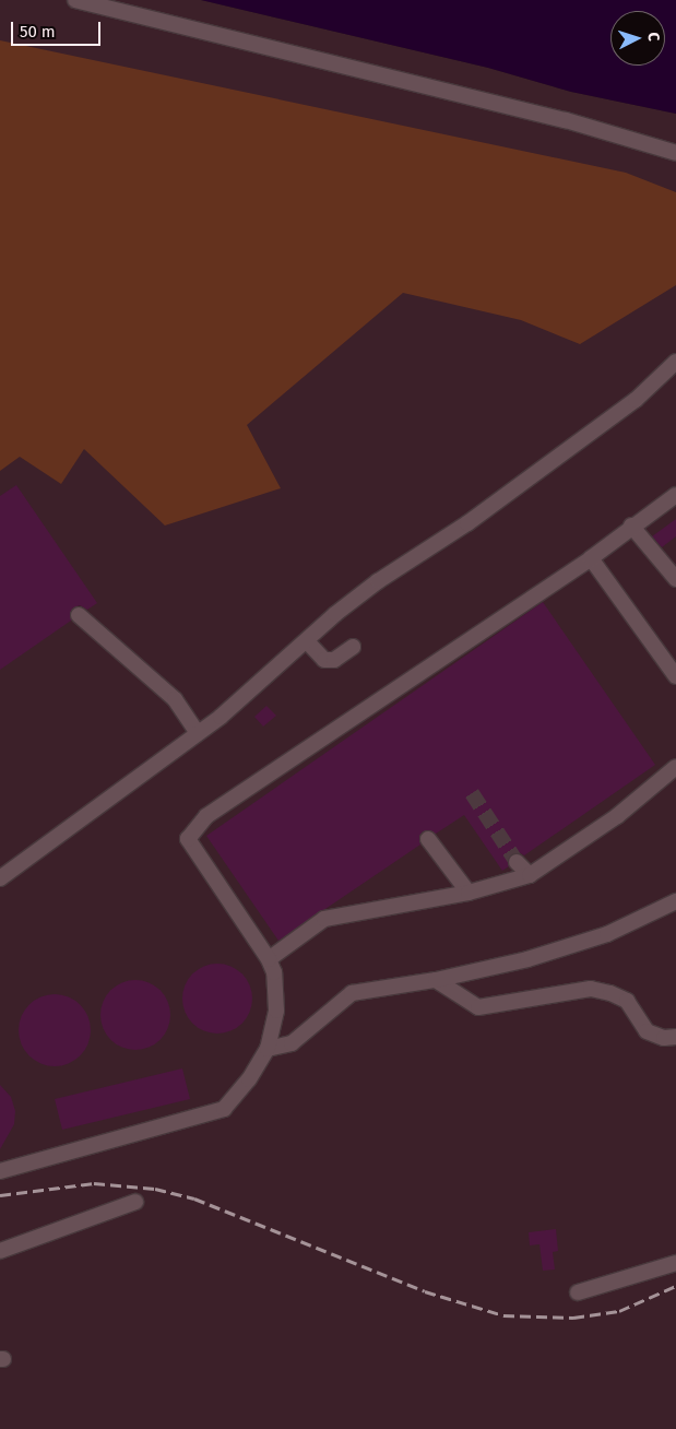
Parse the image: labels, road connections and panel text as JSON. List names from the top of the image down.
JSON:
{
  "scale_bar": "50 m",
  "north": "right"
}
